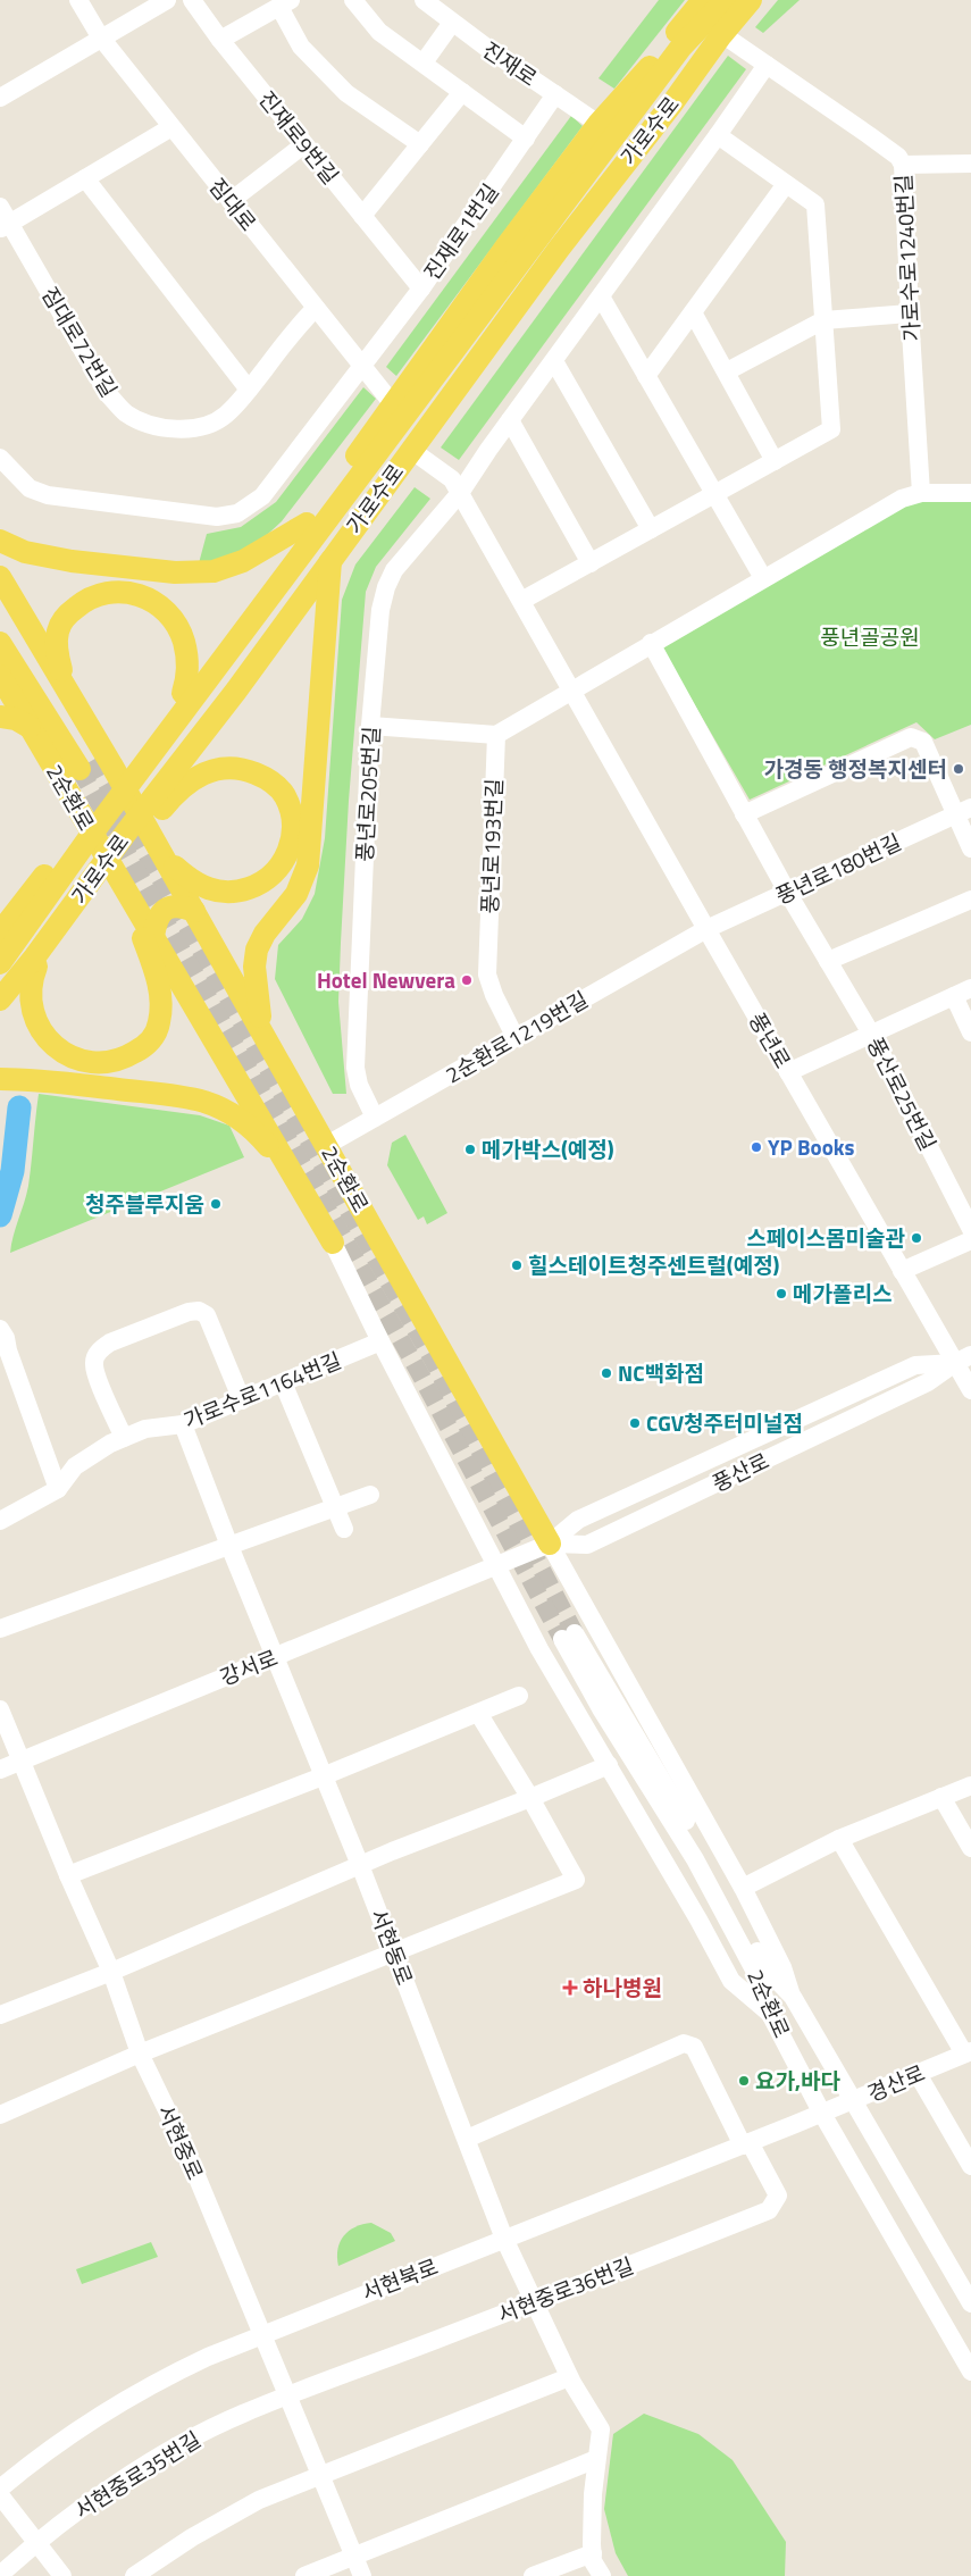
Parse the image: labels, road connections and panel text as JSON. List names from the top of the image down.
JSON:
{
  "streets": {
    "main road": ["가로수로", "2순환로"],
    "street": [
      "진재로",
      "진재로9번길",
      "짐대로",
      "진재로1번길",
      "가로수로1240번길",
      "짐대로72번길",
      "풍년로205번길",
      "풍년로193번길",
      "풍년로180번길",
      "2순환로1219번길",
      "풍년로",
      "풍산로25번길",
      "가로수로1164번길",
      "풍산로",
      "강서로",
      "서현동로",
      "경산로",
      "서현중로",
      "서현북로",
      "서현중로36번길",
      "서현중로35번길"
    ]
  },
  "crossings": [
    ["진재로", "가로수로"],
    ["진재로", "진재로1번길"],
    ["가로수로", "짐대로"],
    ["가로수로", "가로수로1240번길"],
    ["가로수로", "2순환로"],
    ["가로수로", "풍년로"],
    ["진재로9번길", "진재로1번길"],
    ["짐대로", "진재로1번길"],
    ["짐대로", "짐대로72번길"],
    ["가로수로1240번길", "풍년로205번길"],
    ["풍년로205번길", "2순환로1219번길"],
    ["풍년로205번길", "풍년로"],
    ["2순환로", "2순환로1219번길"],
    ["2순환로", "풍산로"],
    ["2순환로", "경산로"],
    ["2순환로", "서현북로"],
    ["풍년로193번길", "2순환로1219번길"],
    ["풍년로180번길", "2순환로1219번길"],
    ["풍년로180번길", "풍년로"],
    ["풍년로180번길", "풍산로25번길"],
    ["2순환로1219번길", "풍년로"],
    ["풍년로", "풍산로"],
    ["가로수로1164번길", "서현동로"],
    ["풍산로", "강서로"],
    ["강서로", "서현동로"],
    ["강서로", "서현중로"],
    ["서현동로", "서현북로"],
    ["서현동로", "서현중로36번길"],
    ["경산로", "서현북로"],
    ["서현중로", "서현북로"],
    ["서현중로", "서현중로36번길"],
    ["서현중로", "서현중로35번길"],
    ["서현북로", "서현중로36번길"],
    ["서현중로36번길", "서현중로35번길"]
  ],
  "parks": ["풍년골공원"],
  "places": {
    "other": [
      "가경동 행정복지센터",
      "Hotel Newvera",
      "YP Books",
      "메가박스(예정)",
      "청주블루지움",
      "스페이스몸미술관",
      "힐스테이트청주센트럴(예정)",
      "메가폴리스",
      "NC백화점",
      "CGV청주터미널점",
      "요가,바다"
    ],
    "health": ["하나병원"]
  }
}
